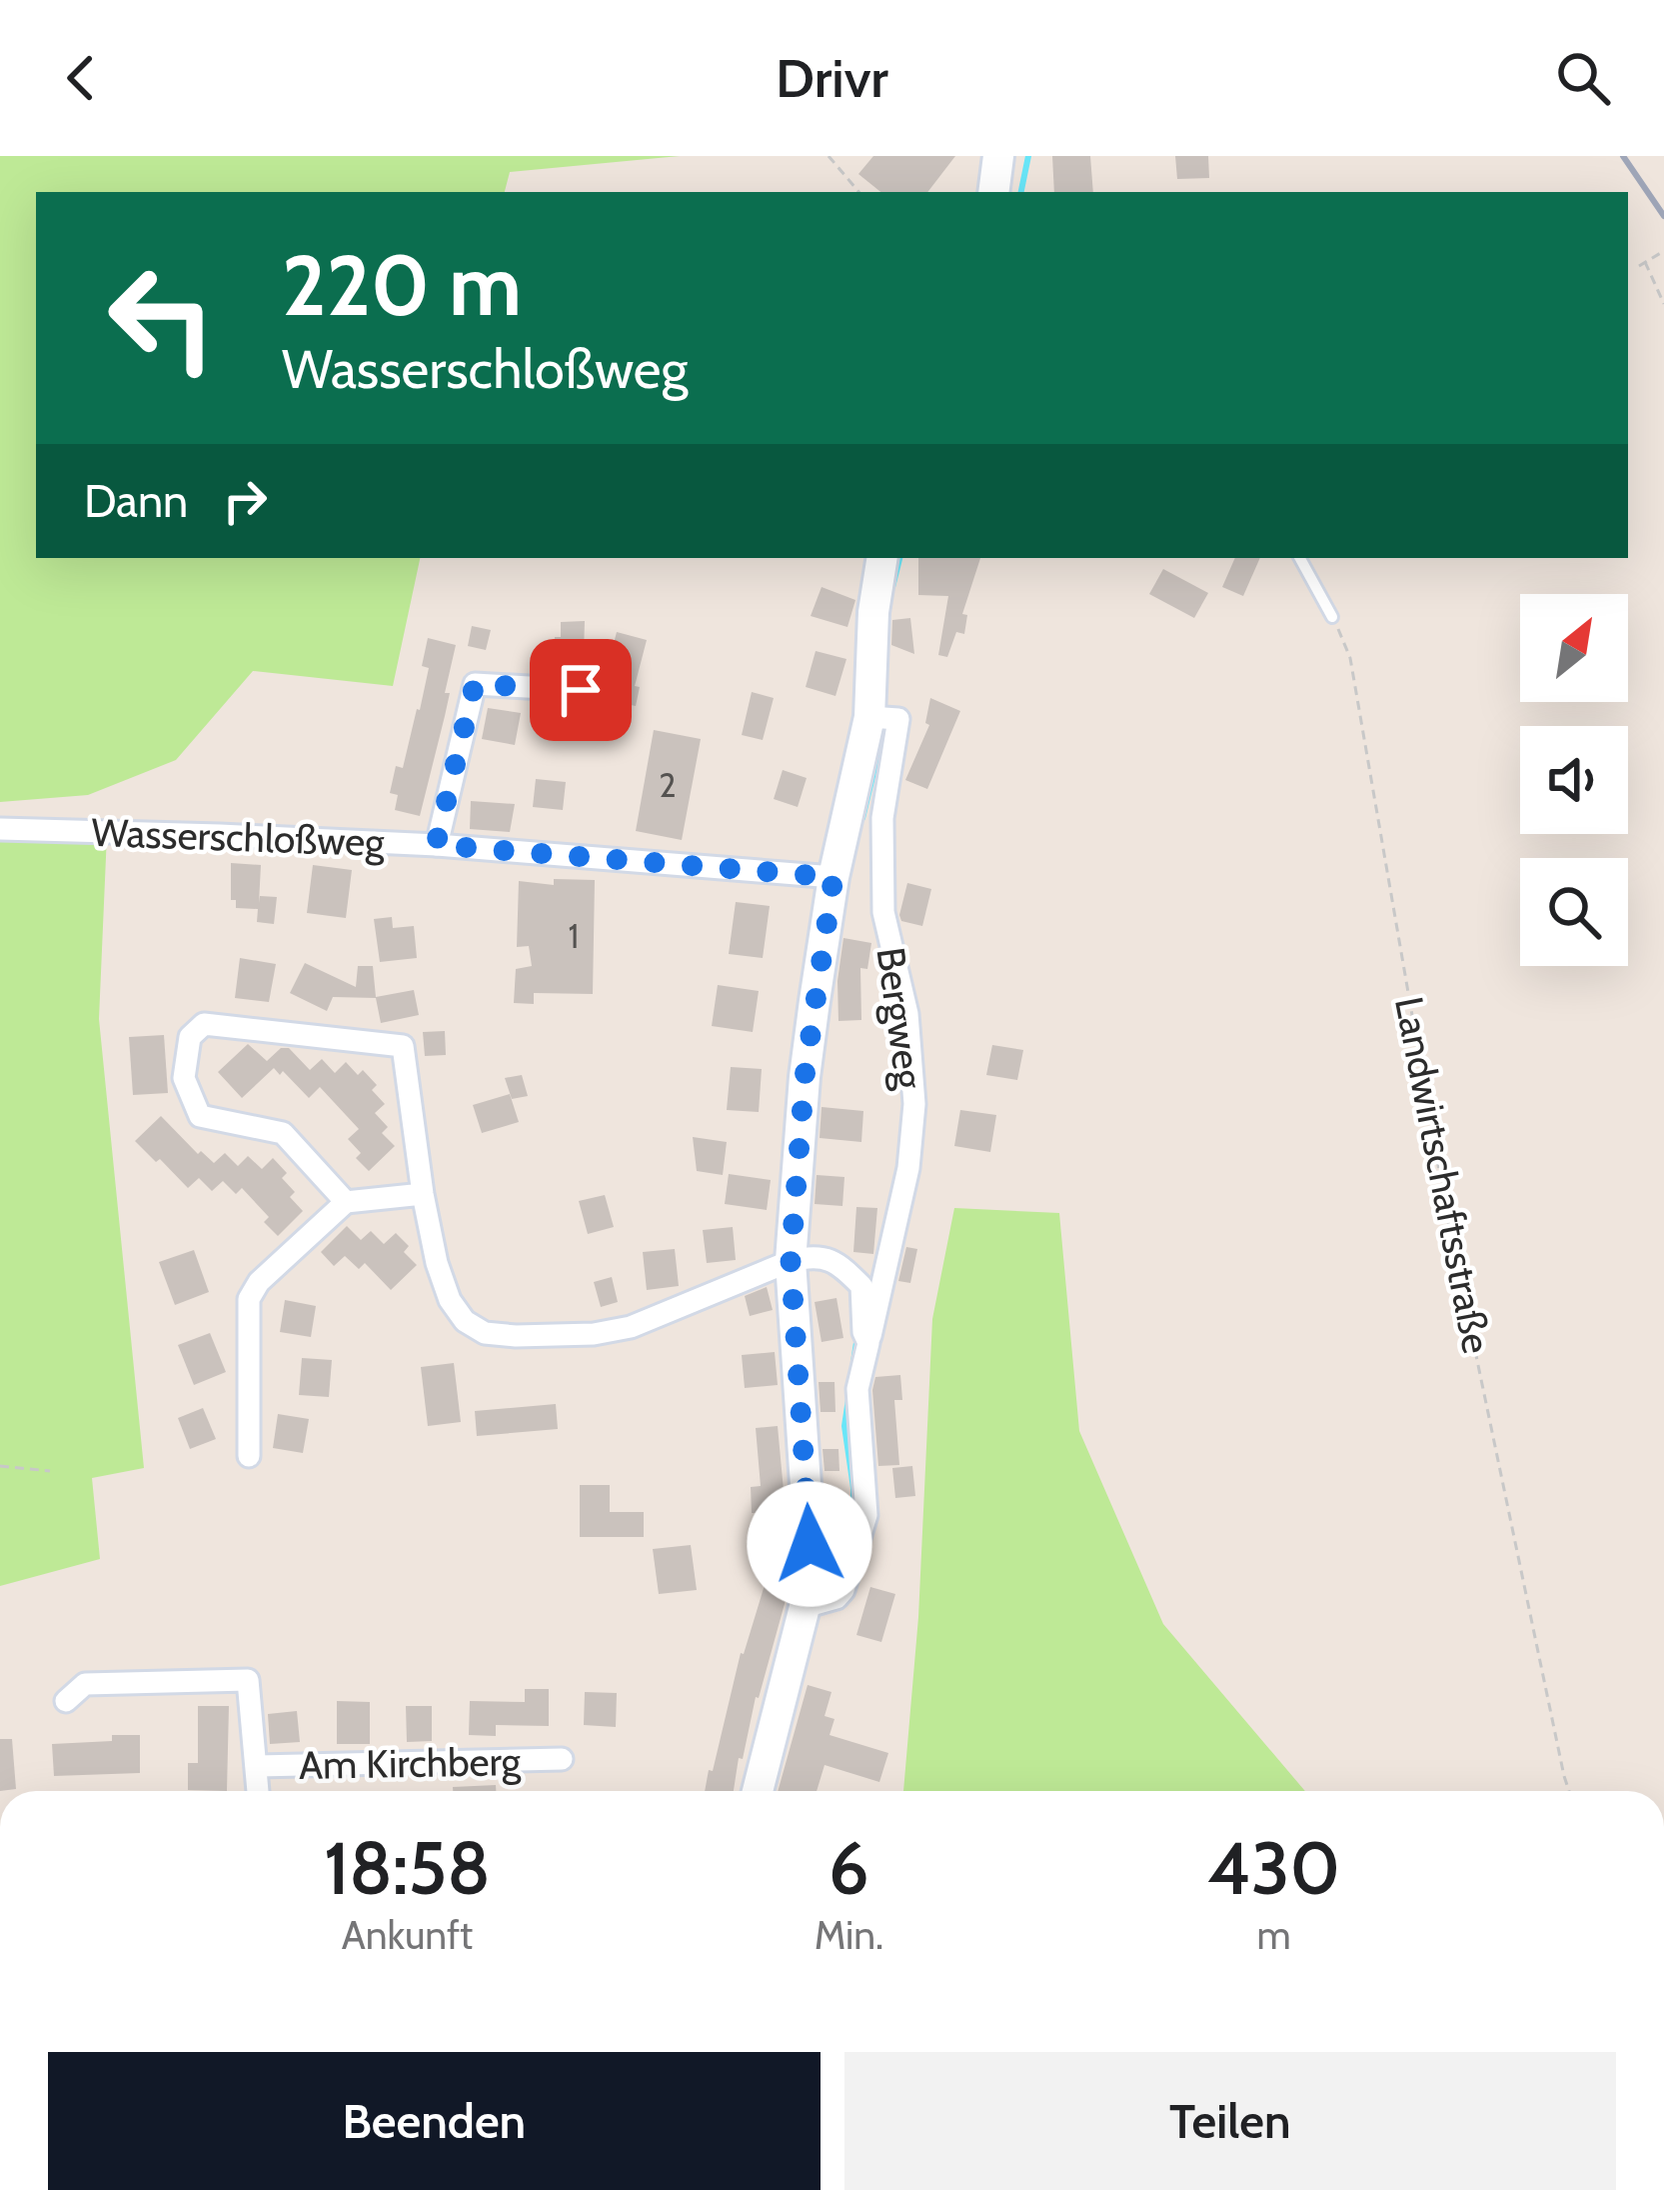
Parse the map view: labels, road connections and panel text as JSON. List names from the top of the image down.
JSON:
{
  "streets": {
    "street": ["Wasserschloßweg", "Bergweg", "Am Kirchberg"],
    "path": ["Landwirtschaftsstraße"]
  },
  "house_numbers": ["2", "1"],
  "north": "top right",
  "page": {
    "header": "Drivr",
    "turn": ["220 m", "Wasserschloßweg"],
    "then": "Dann",
    "eta": [
      "18:58",
      "Ankunft",
      "6",
      "Min.",
      "430",
      "m"
    ],
    "buttons": ["Beenden", "Teilen"]
  }
}
